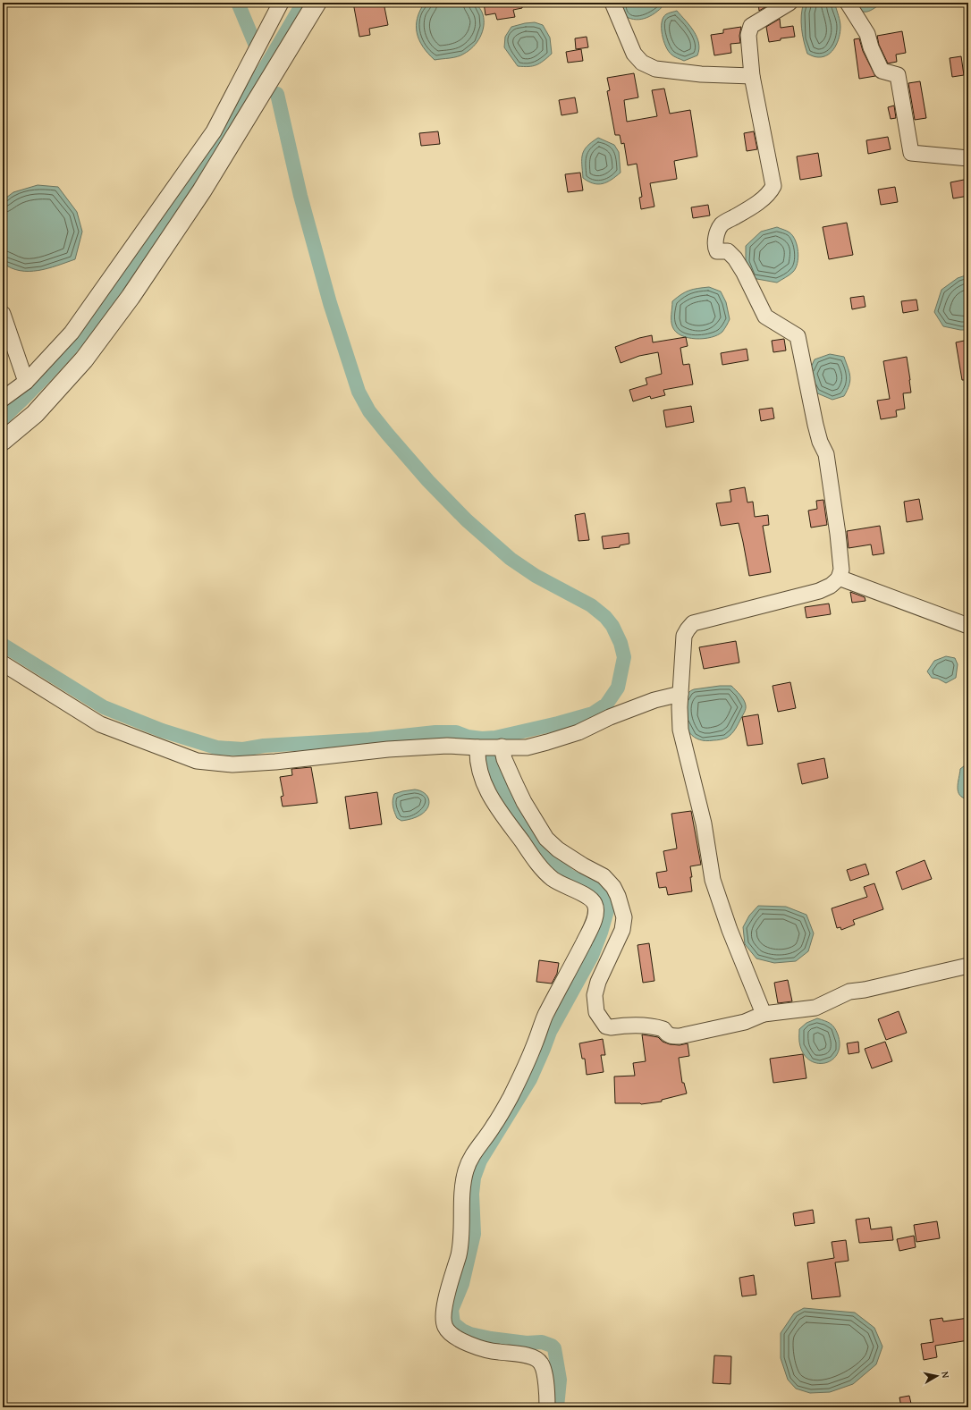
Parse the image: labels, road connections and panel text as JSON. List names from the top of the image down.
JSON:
{
  "north": "right"
}
